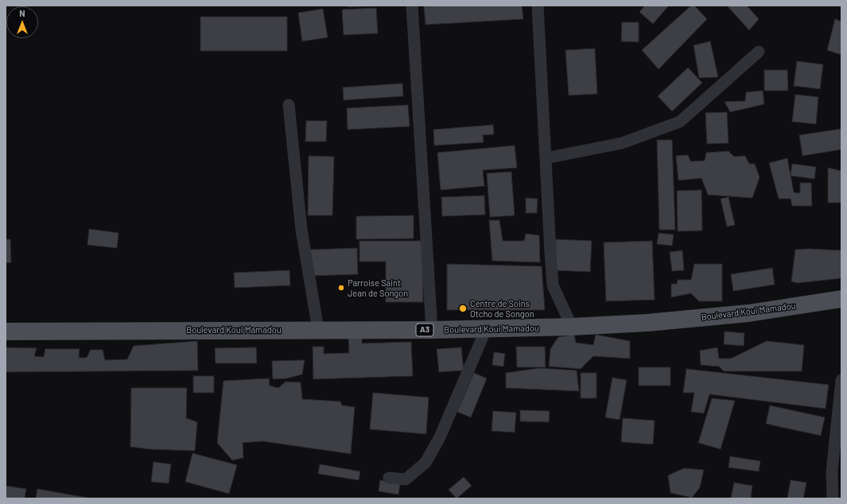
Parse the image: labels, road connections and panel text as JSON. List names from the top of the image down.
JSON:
{
  "streets": {
    "main road": ["Boulevard Koui Mamadou", "A3"]
  },
  "places": ["Parroise Saint Jean de Songon", "Centre de Soins Otcho de Songon"],
  "north": "top"
}
